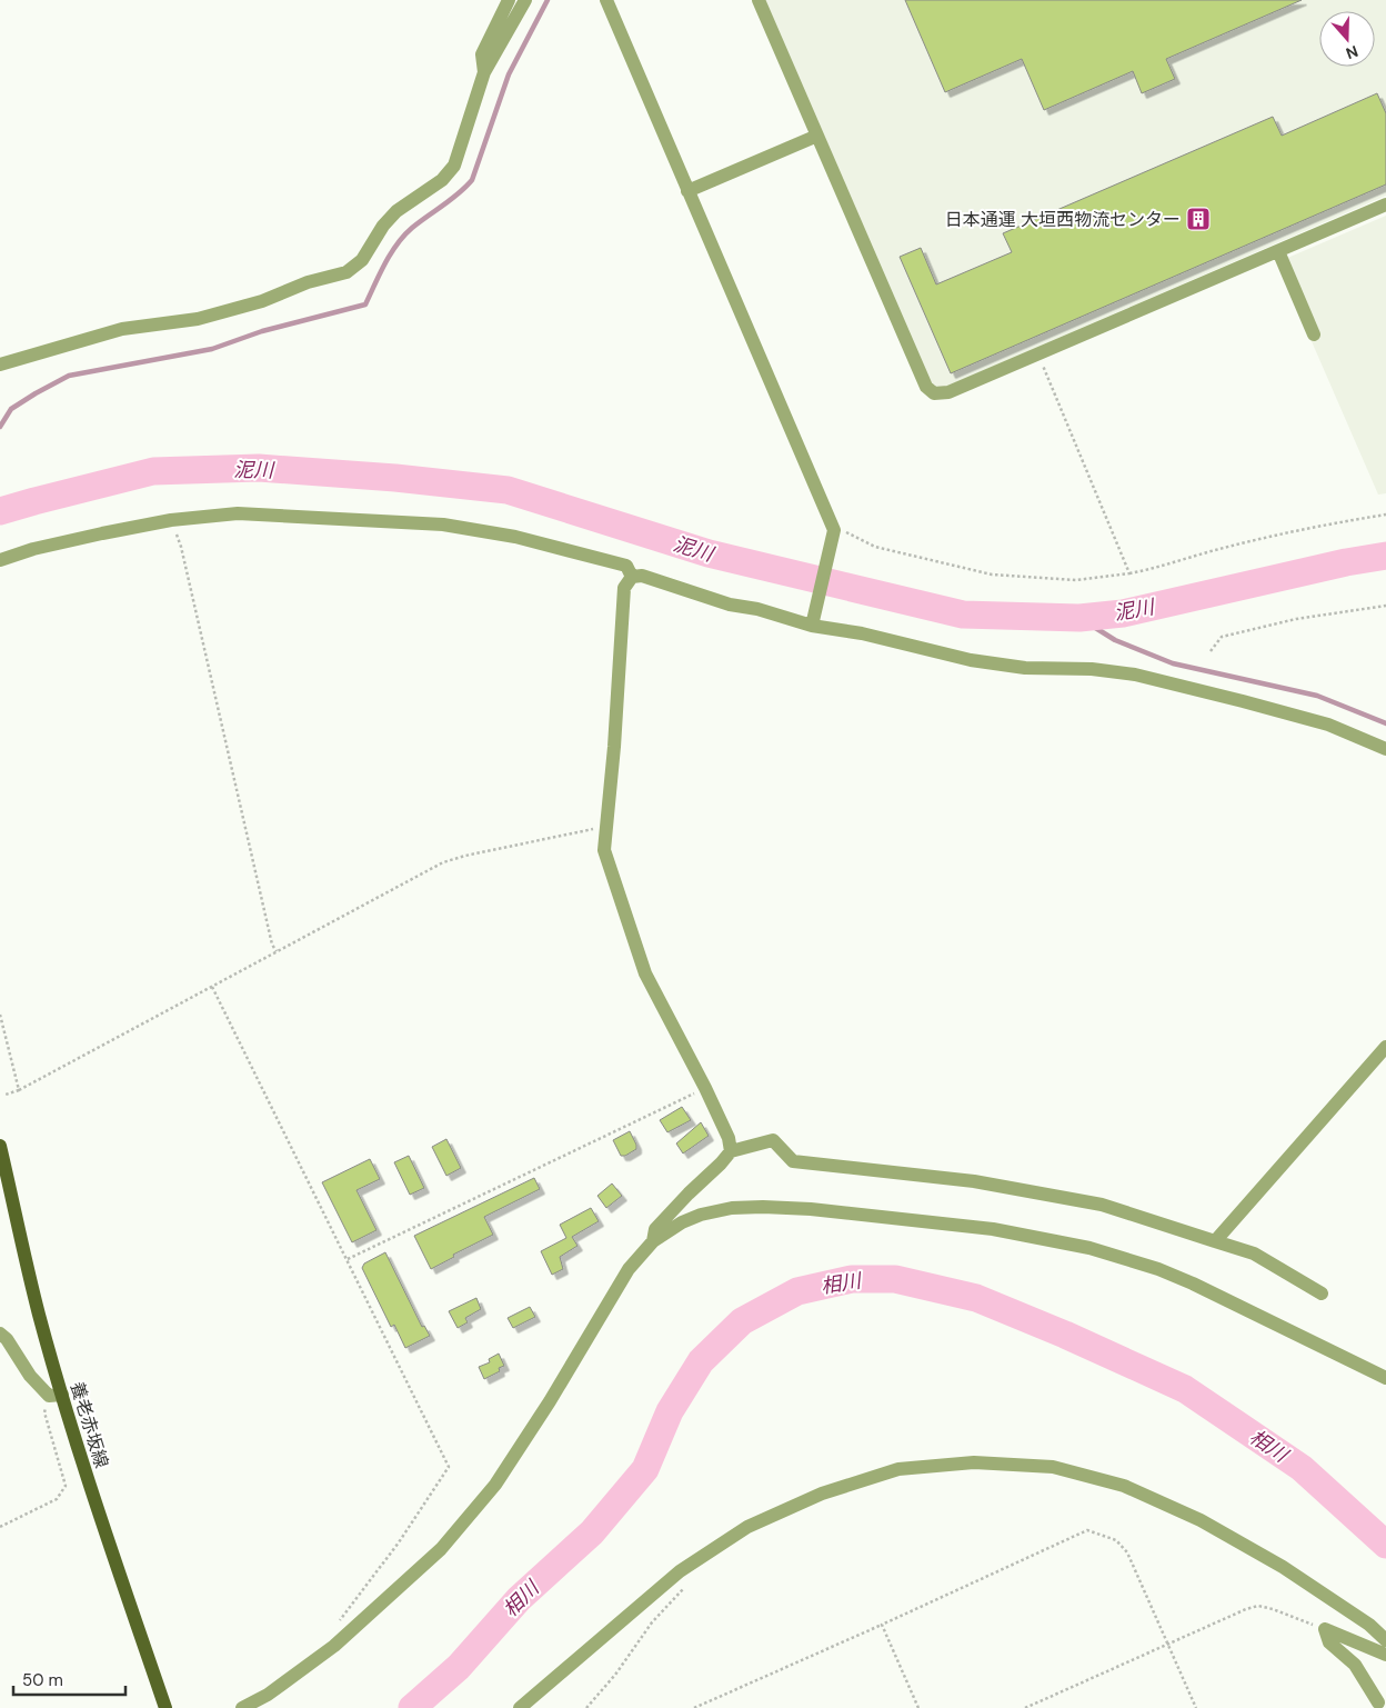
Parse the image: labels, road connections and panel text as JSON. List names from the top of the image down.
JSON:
{
  "streets": {
    "main road": ["養老赤坂線"]
  },
  "water": ["泥川", "相川"],
  "places": {
    "building": ["日本通運 大垣西物流センター"]
  },
  "scale_bar": "50 m",
  "north": "bottom"
}
